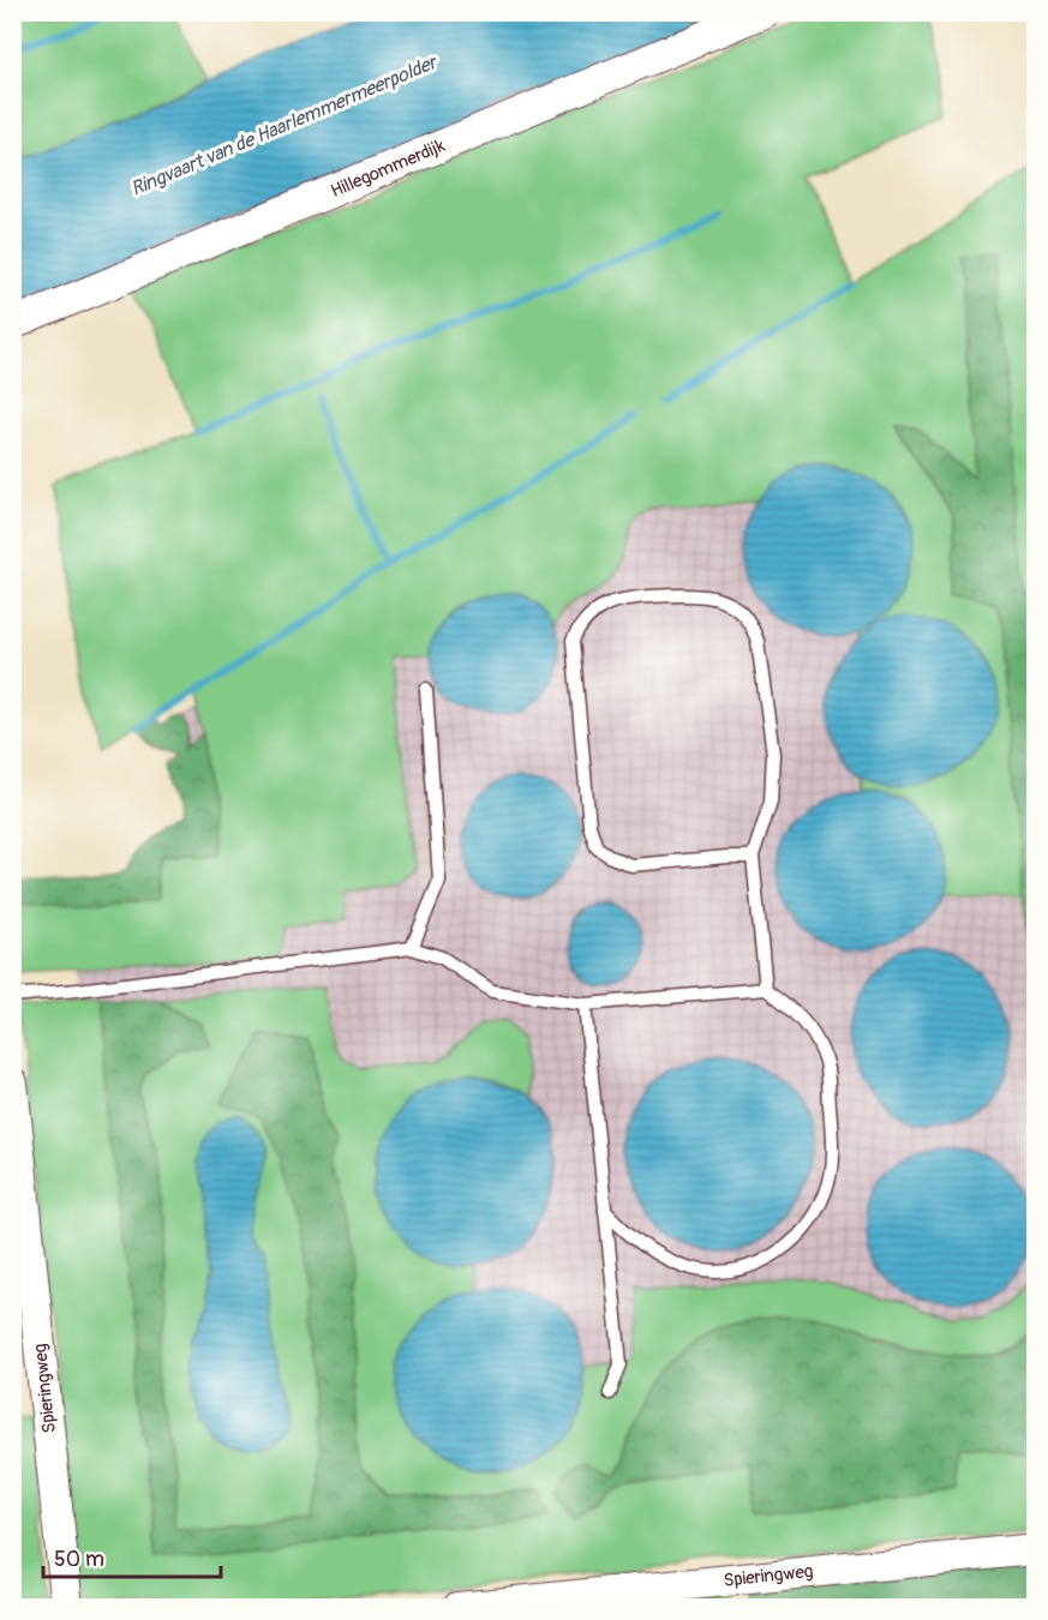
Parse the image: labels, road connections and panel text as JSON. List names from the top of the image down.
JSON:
{
  "streets": {
    "street": ["Hillegommerdijk", "Spieringweg"]
  },
  "water": ["Ringvaart van de Haarlemmermeerpolder"],
  "scale_bar": "50 m"
}
